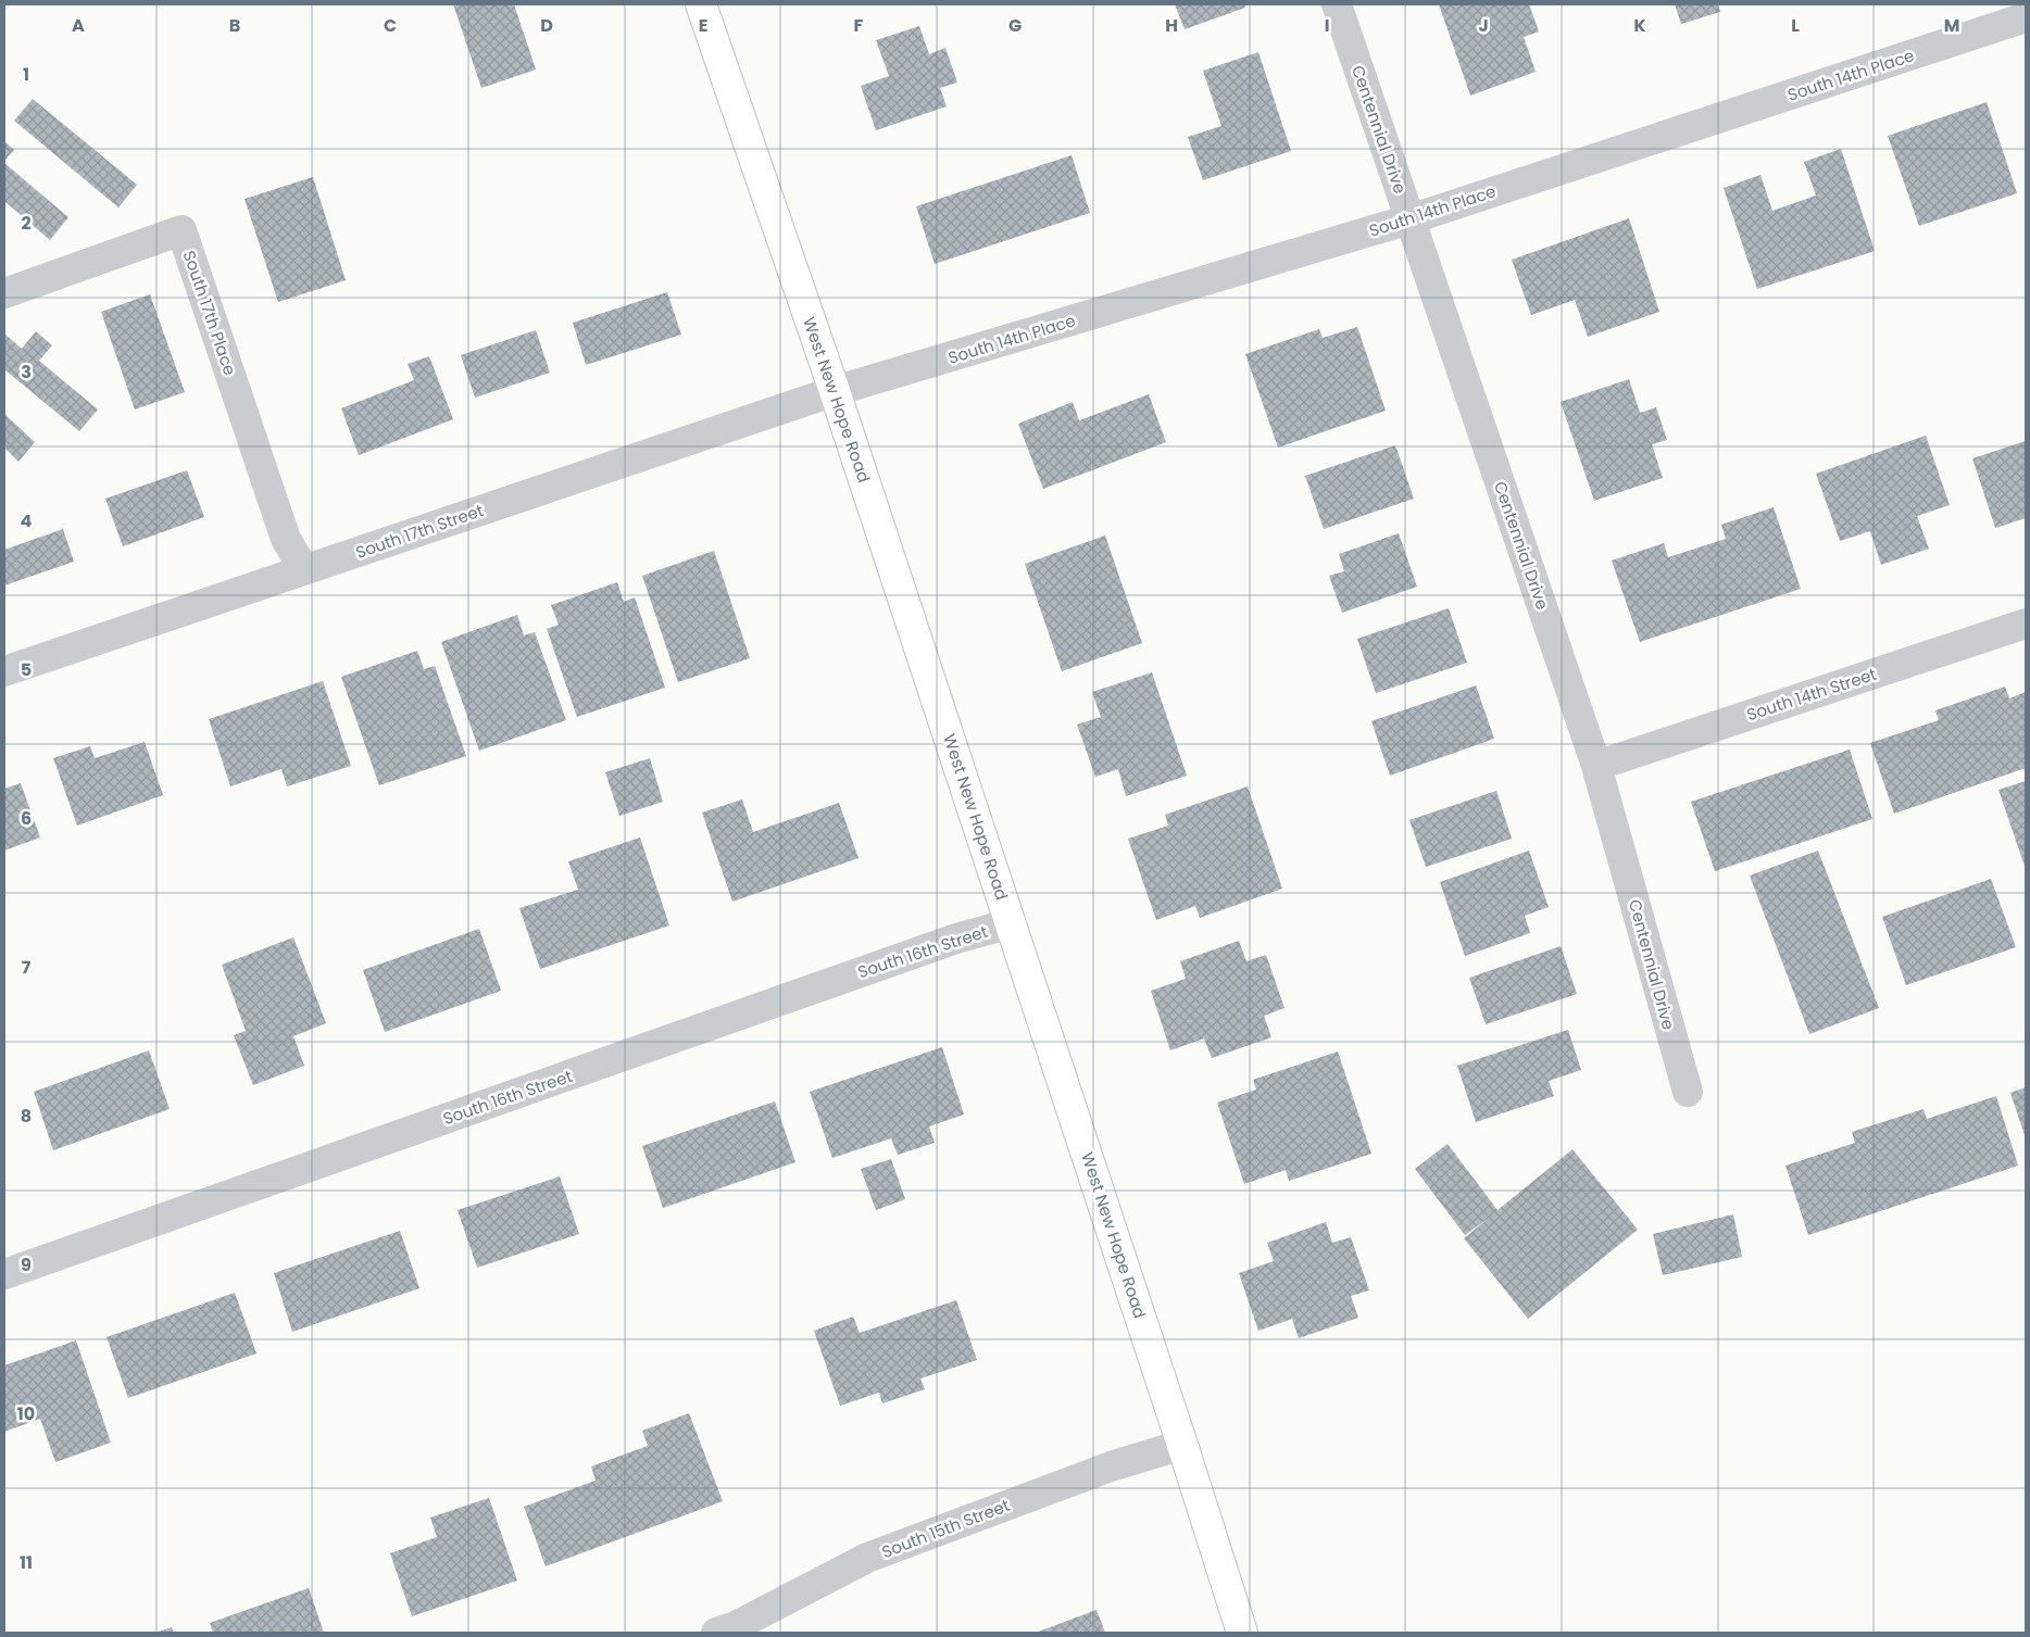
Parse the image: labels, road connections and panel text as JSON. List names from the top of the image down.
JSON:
{
  "streets": {
    "main road": ["West New Hope Road"],
    "street": [
      "South 14th Place",
      "Centennial Drive",
      "South 17th Place",
      "South 17th Street",
      "South 14th Street",
      "South 16th Street",
      "South 15th Street"
    ]
  },
  "crossings": [
    ["South 14th Place", "Centennial Drive"],
    ["South 14th Place", "West New Hope Road"],
    ["South 14th Place", "South 17th Street"],
    ["Centennial Drive", "South 14th Street"],
    ["South 17th Place", "South 17th Street"],
    ["West New Hope Road", "South 17th Street"],
    ["West New Hope Road", "South 16th Street"],
    ["West New Hope Road", "South 15th Street"]
  ],
  "grid": {
    "columns": [
      "A",
      "B",
      "C",
      "D",
      "E",
      "F",
      "G",
      "H",
      "I",
      "J",
      "K",
      "L",
      "M"
    ],
    "rows": [
      "1",
      "2",
      "3",
      "4",
      "5",
      "6",
      "7",
      "8",
      "9",
      "10",
      "11"
    ]
  }
}
